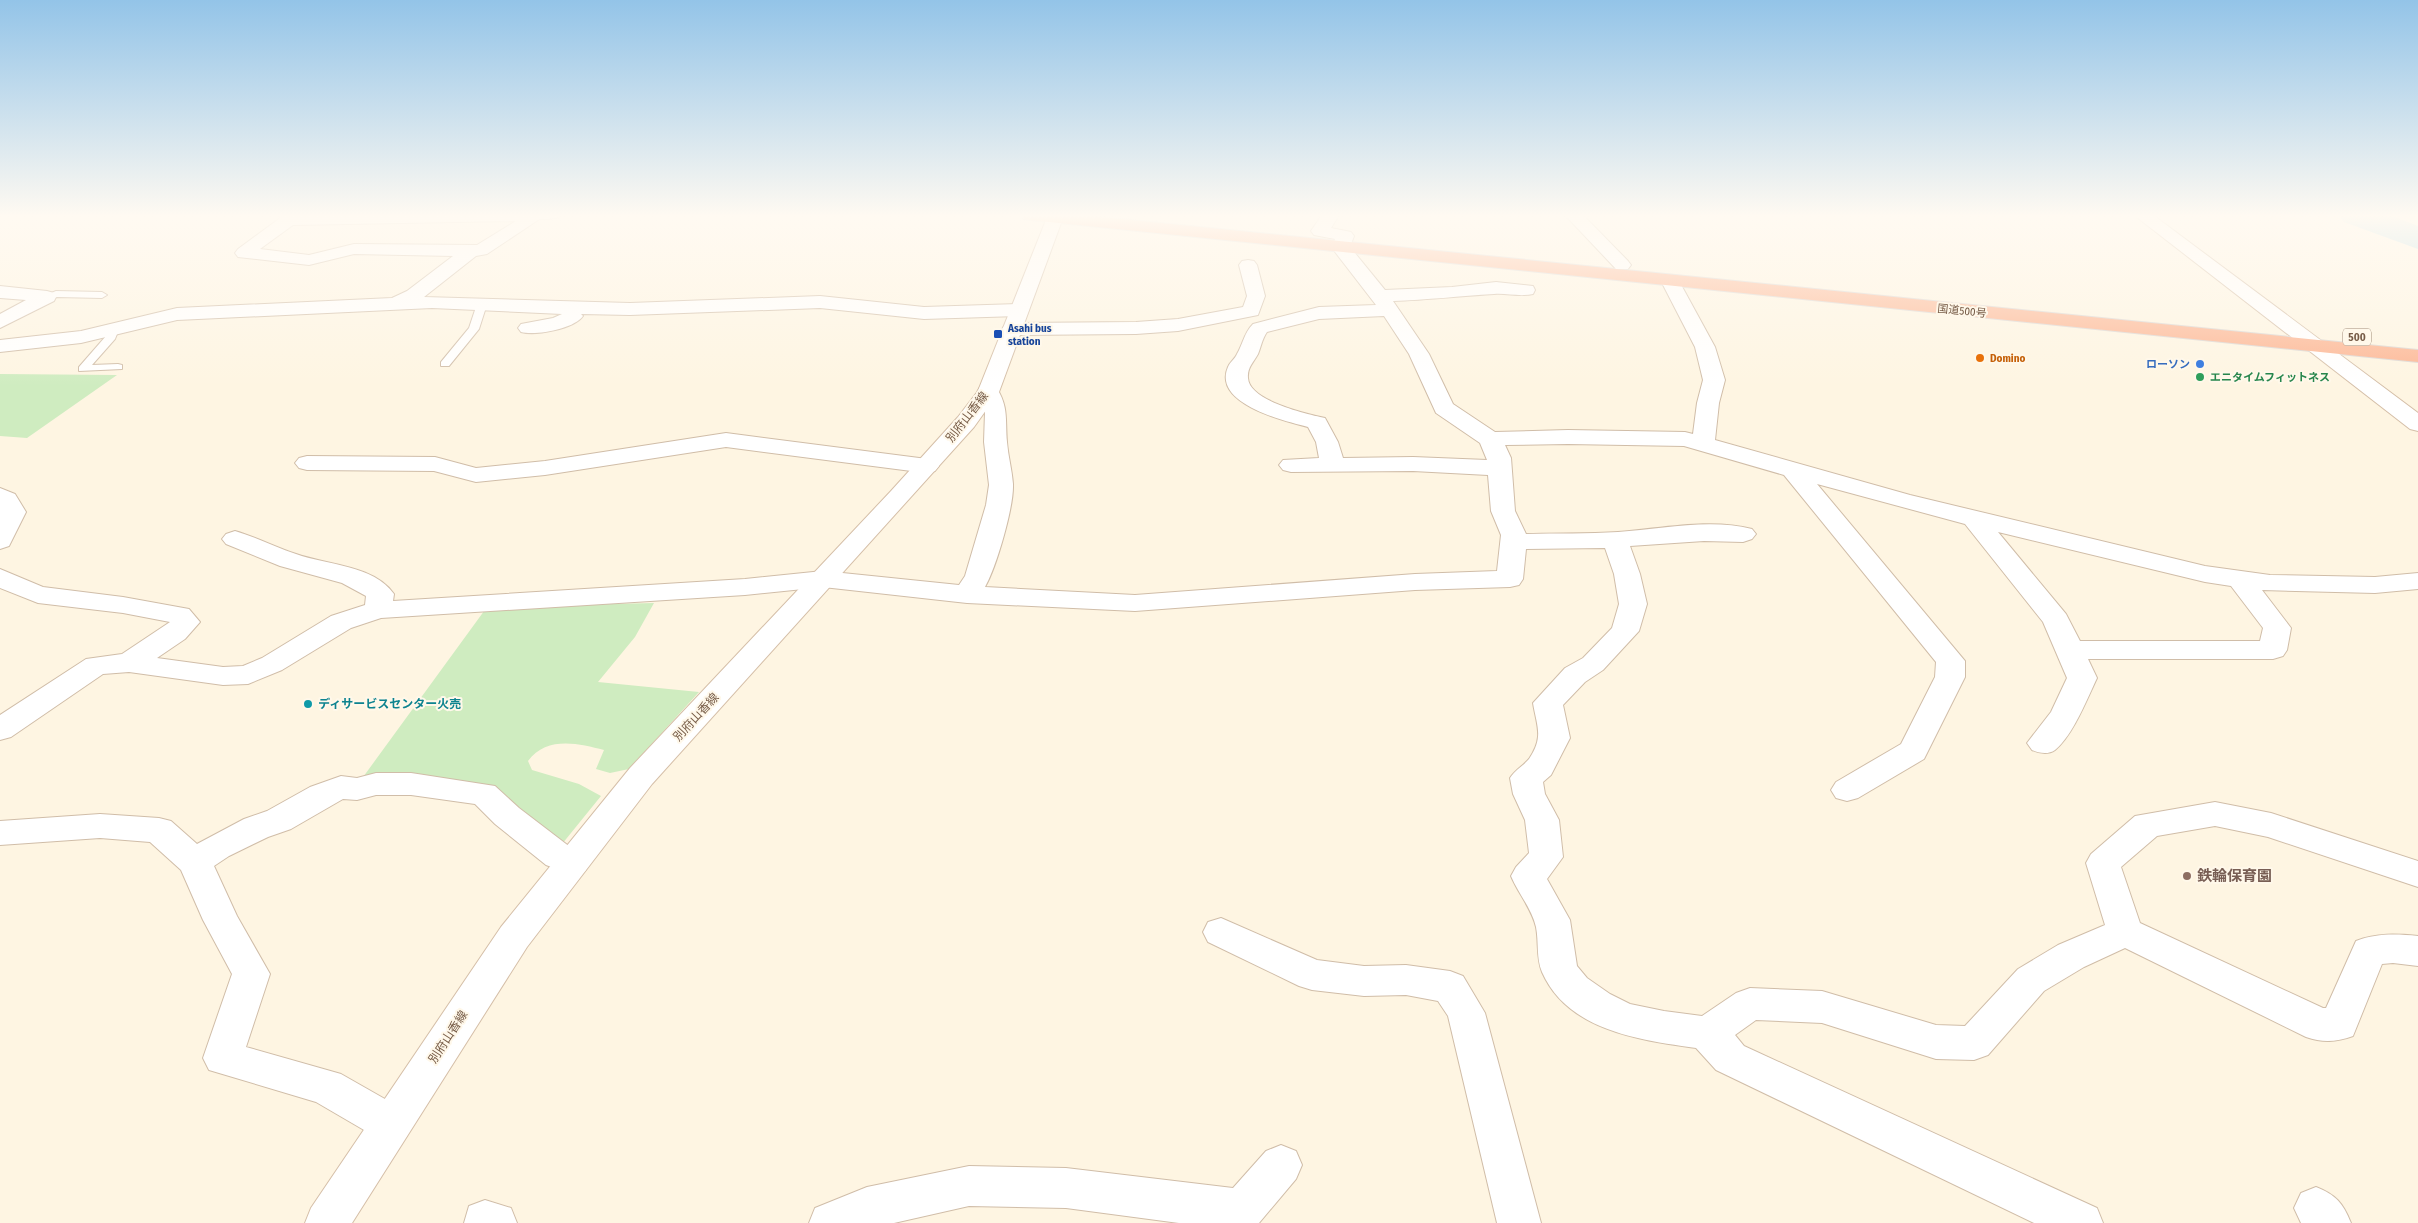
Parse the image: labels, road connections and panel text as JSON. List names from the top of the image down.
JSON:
{
  "streets": {
    "highway": ["国道500号", "500"],
    "street": ["別府山香線"]
  },
  "places": {
    "transit": ["Asahi bus station"],
    "other": [
      "Domino",
      "ローソン",
      "エニタイムフィットネス",
      "ディサービスセンター火売",
      "鉄輪保育園"
    ]
  }
}
